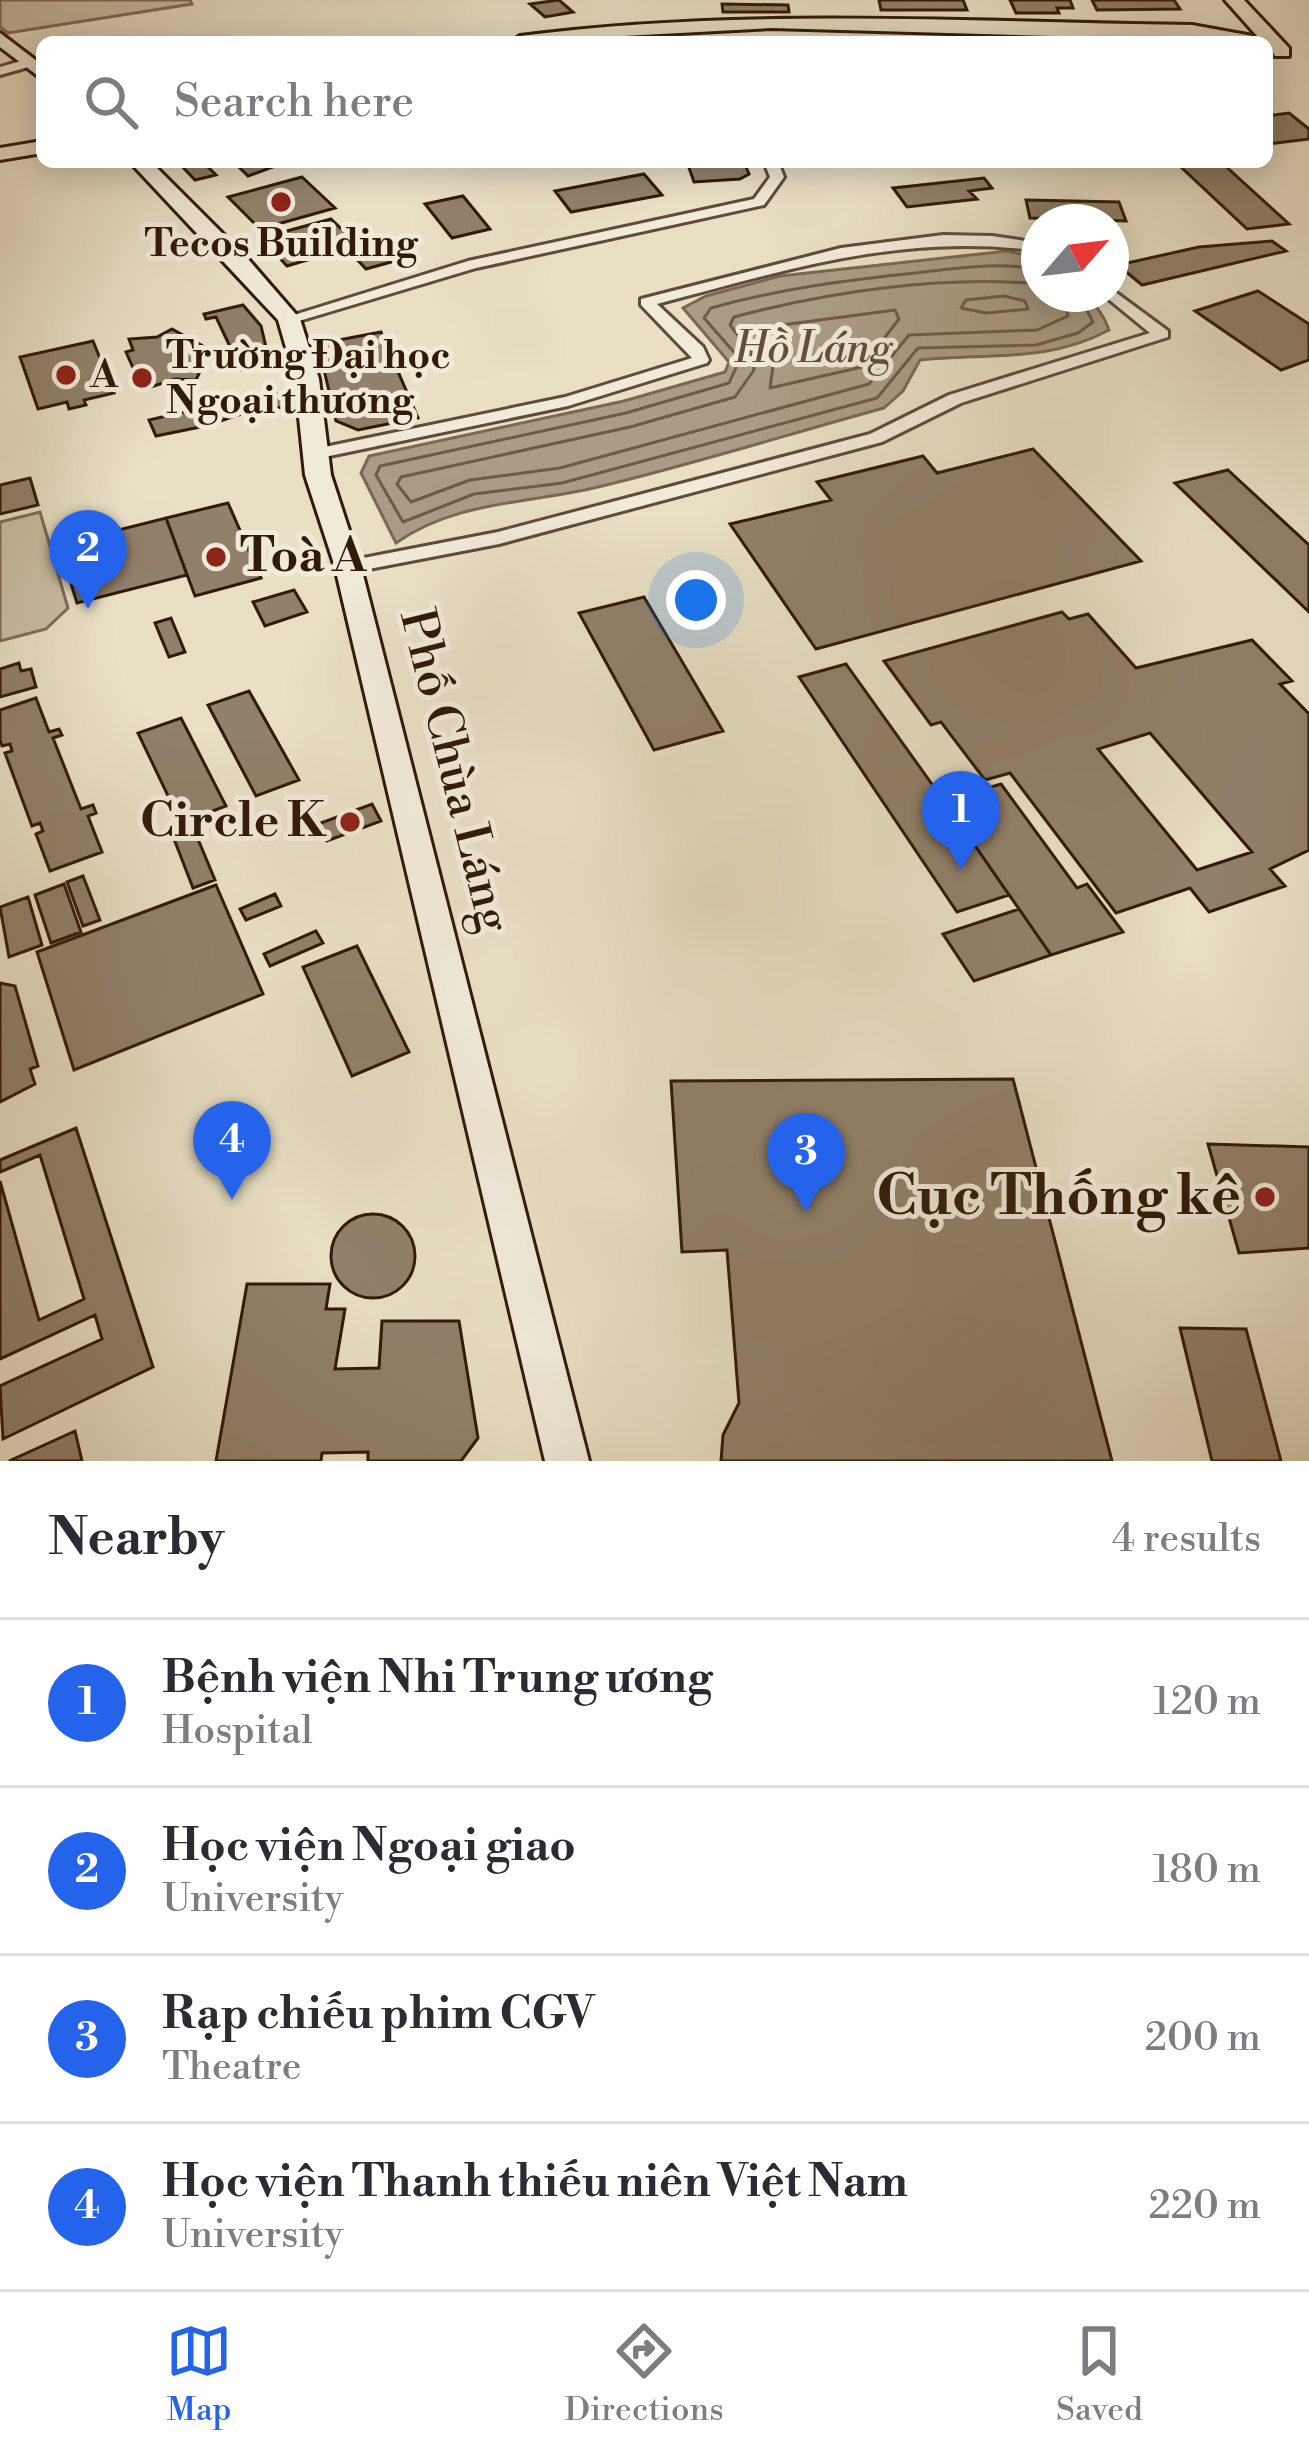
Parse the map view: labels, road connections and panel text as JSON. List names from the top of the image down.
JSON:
{
  "streets": {
    "street": ["Phố Chùa Láng"]
  },
  "water": ["Hồ Láng"],
  "places": [
    "Tecos Building",
    "A",
    "Trường Đại học Ngoại thương",
    "Toà A",
    "Circle K",
    "Cục Thống kê"
  ],
  "north": "top right",
  "page": {
    "search": "Search here",
    "pins": [
      "2",
      "1",
      "4",
      "3"
    ],
    "heading": ["Nearby", "4 results"],
    "list": [
      {
        "mark": "1",
        "name": "Bệnh viện Nhi Trung ương",
        "note": "Hospital",
        "value": "120 m"
      },
      {
        "mark": "2",
        "name": "Học viện Ngoại giao",
        "note": "University",
        "value": "180 m"
      },
      {
        "mark": "3",
        "name": "Rạp chiếu phim CGV",
        "note": "Theatre",
        "value": "200 m"
      },
      {
        "mark": "4",
        "name": "Học viện Thanh thiếu niên Việt Nam",
        "note": "University",
        "value": "220 m"
      }
    ],
    "nav": ["Map", "Directions", "Saved"]
  }
}
